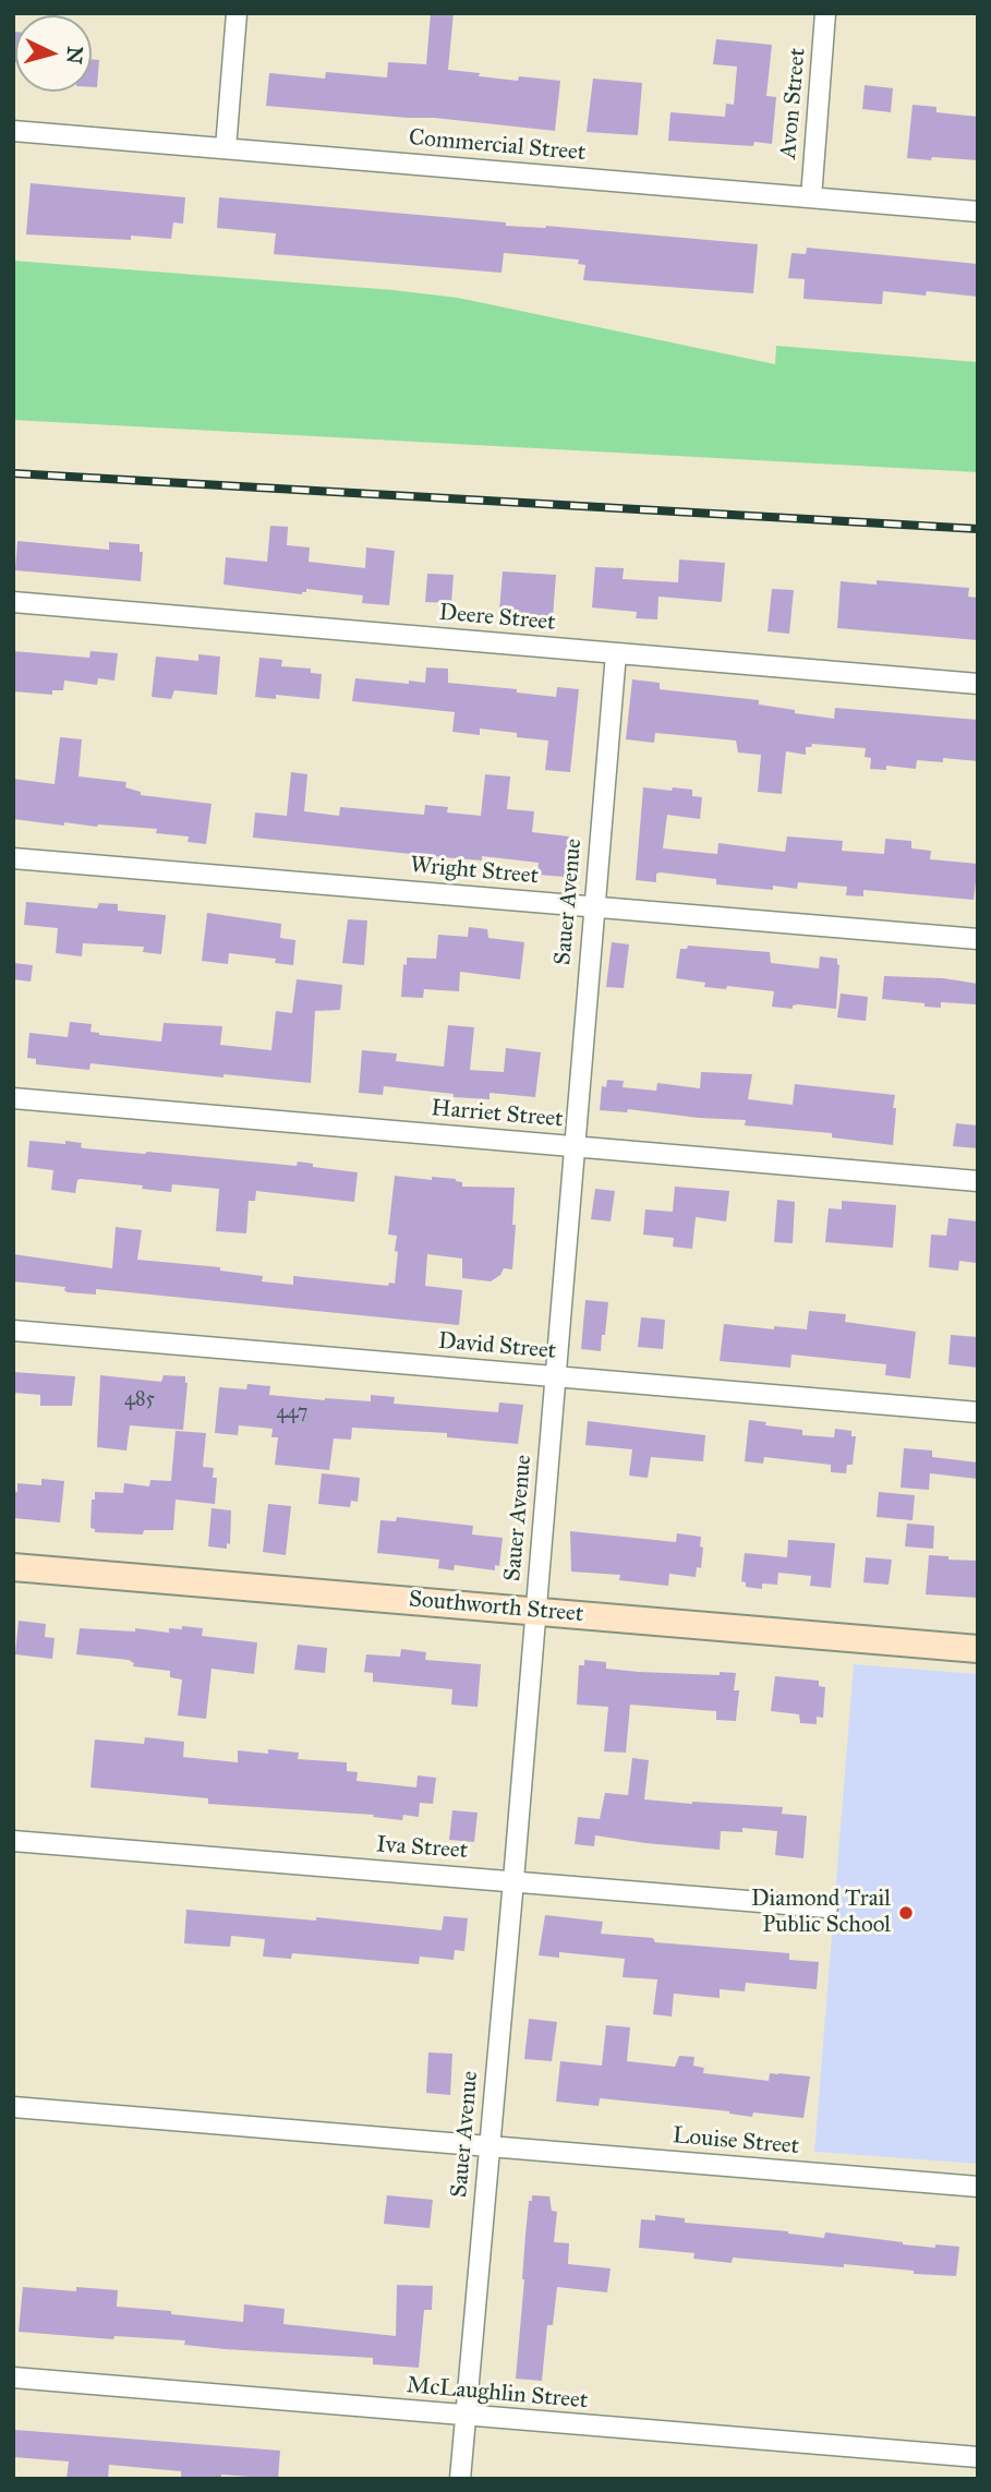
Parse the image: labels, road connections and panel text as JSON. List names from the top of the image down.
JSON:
{
  "streets": {
    "main road": ["Southworth Street"],
    "street": [
      "Avon Street",
      "Commercial Street",
      "Deere Street",
      "Wright Street",
      "Sauer Avenue",
      "Harriet Street",
      "David Street",
      "Iva Street",
      "Louise Street",
      "McLaughlin Street"
    ]
  },
  "crossings": [
    ["Avon Street", "Commercial Street"],
    ["Deere Street", "Sauer Avenue"],
    ["Wright Street", "Sauer Avenue"],
    ["Sauer Avenue", "Harriet Street"],
    ["Sauer Avenue", "David Street"],
    ["Sauer Avenue", "Southworth Street"],
    ["Sauer Avenue", "Iva Street"],
    ["Sauer Avenue", "Louise Street"],
    ["Sauer Avenue", "McLaughlin Street"]
  ],
  "places": ["Diamond Trail Public School"],
  "house_numbers": ["485", "447"],
  "north": "right"
}
